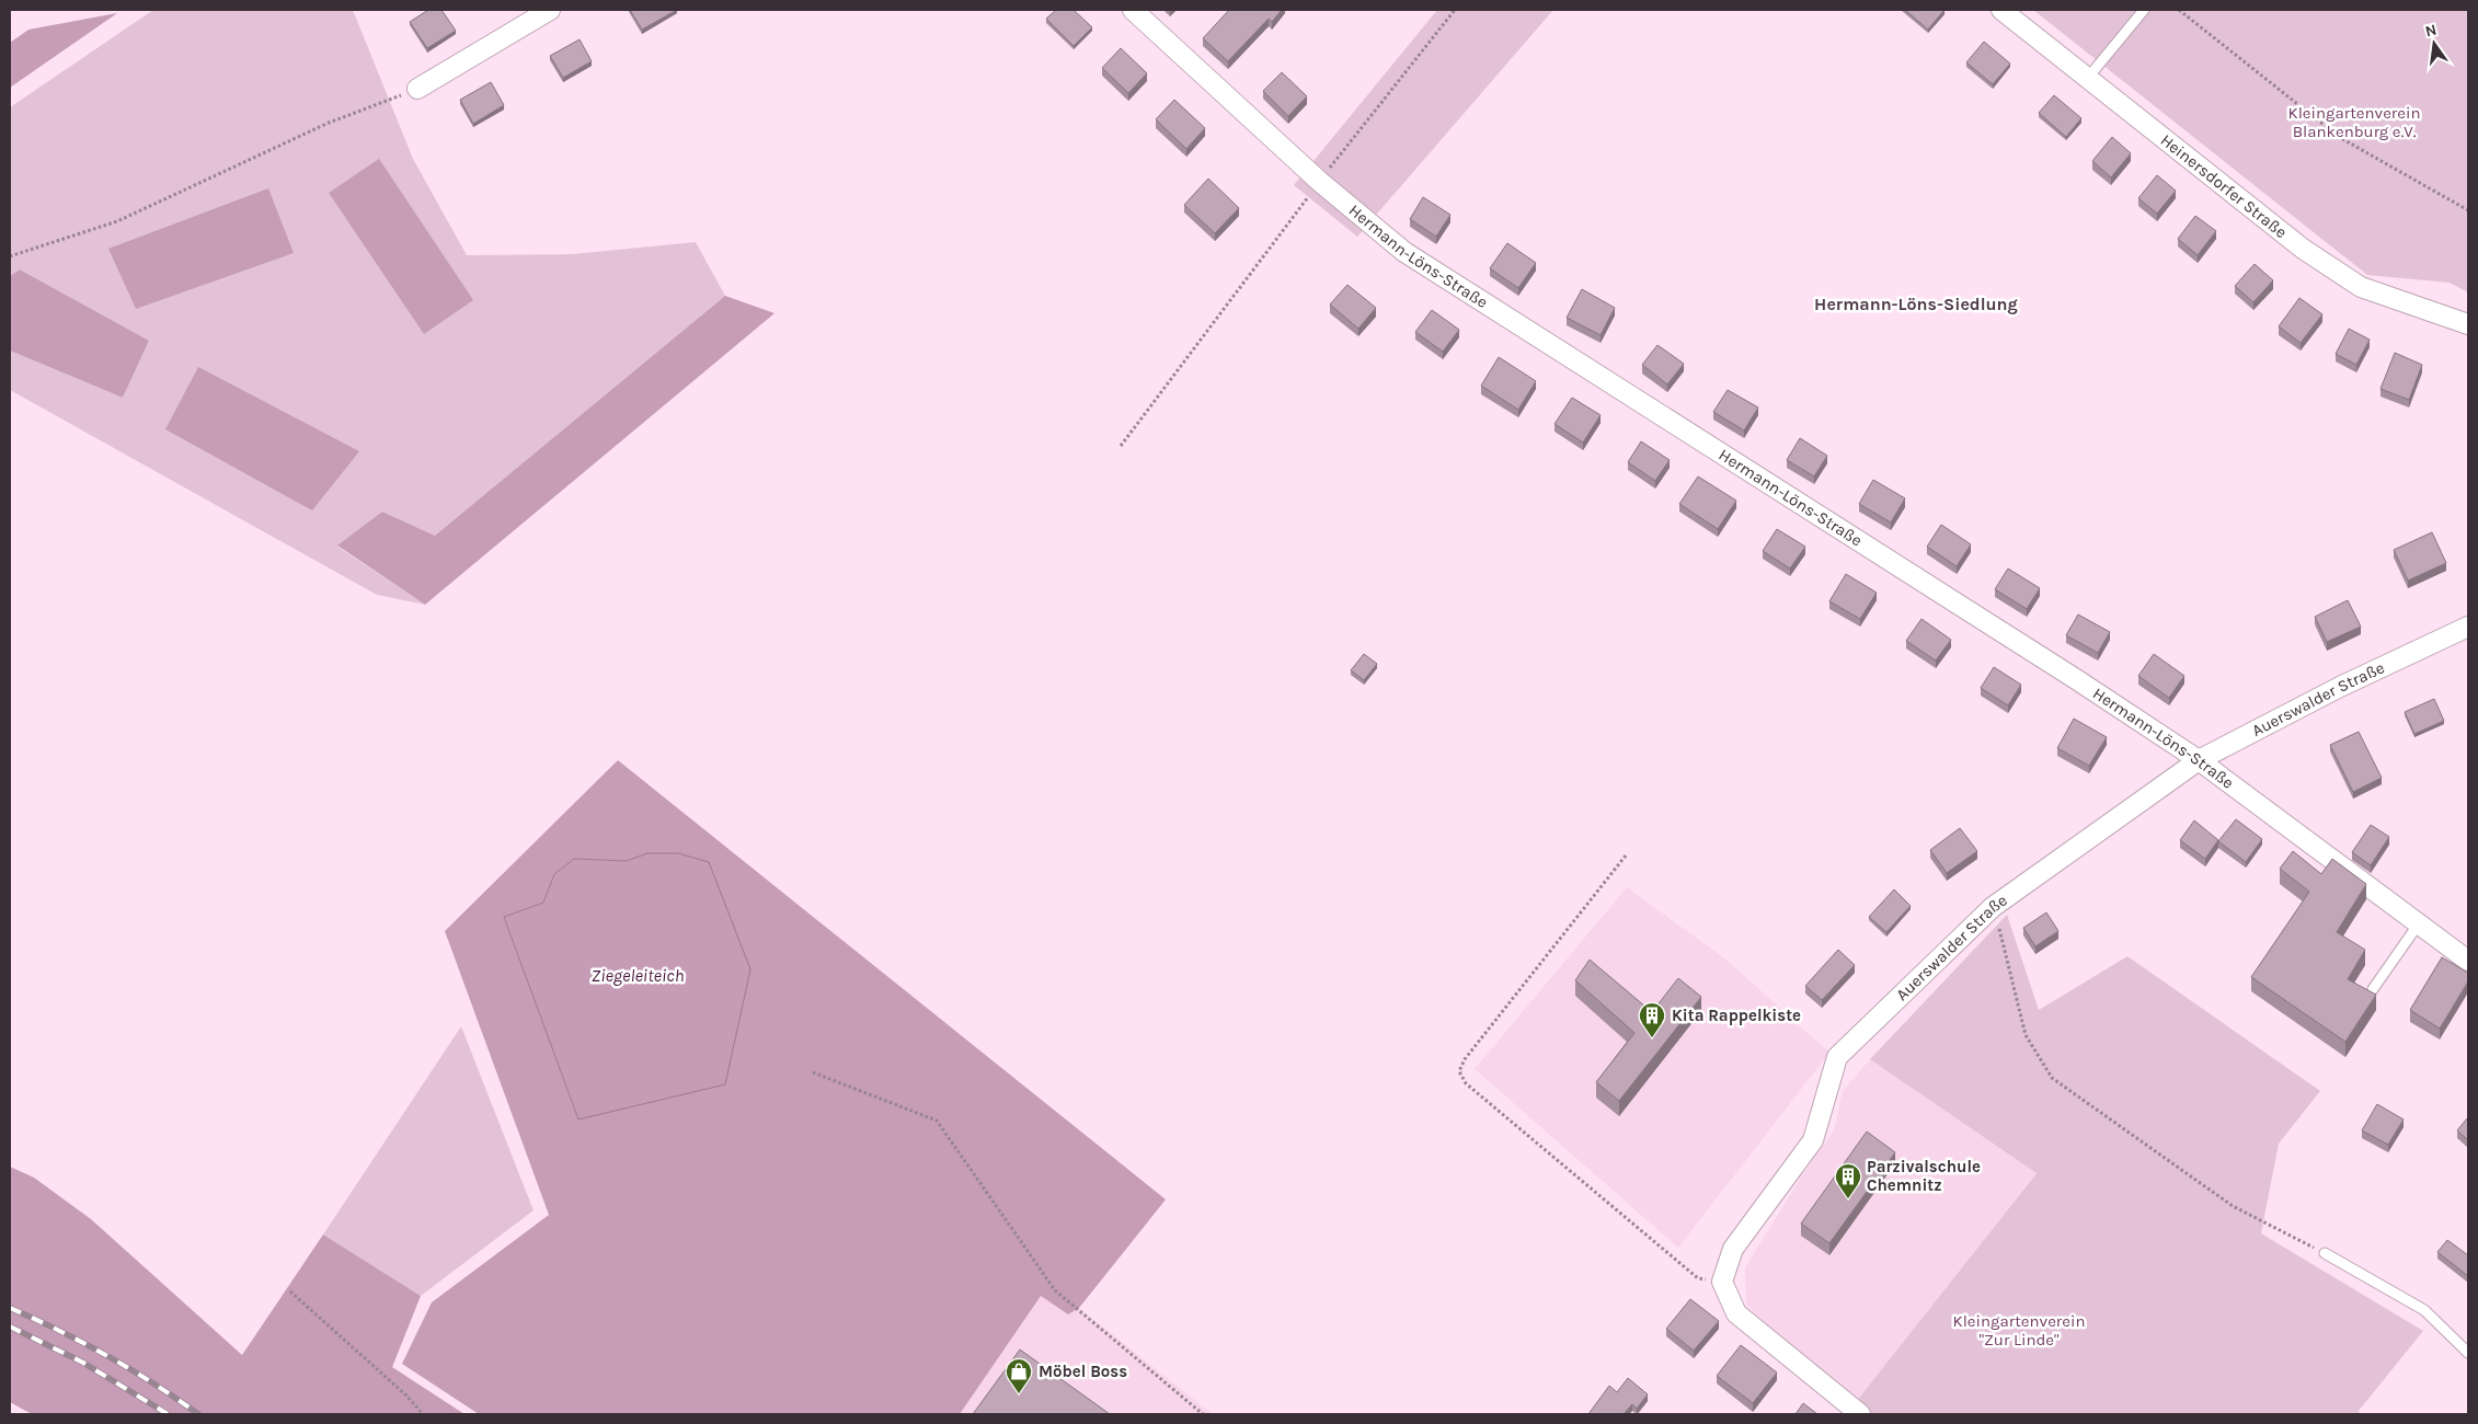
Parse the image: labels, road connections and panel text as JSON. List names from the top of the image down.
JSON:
{
  "streets": {
    "street": ["Heinersdorfer Straße", "Hermann-Löns-Straße", "Auerswalder Straße"]
  },
  "crossings": [
    ["Hermann-Löns-Straße", "Auerswalder Straße"]
  ],
  "districts": ["Hermann-Löns-Siedlung"],
  "water": ["Ziegeleiteich"],
  "parks": ["Kleingartenverein Blankenburg e.V.", "Kleingartenverein \"Zur Linde\""],
  "places": {
    "building": ["Kita Rappelkiste", "Parzivalschule Chemnitz"],
    "shop": ["Möbel Boss"]
  },
  "north": "top"
}
